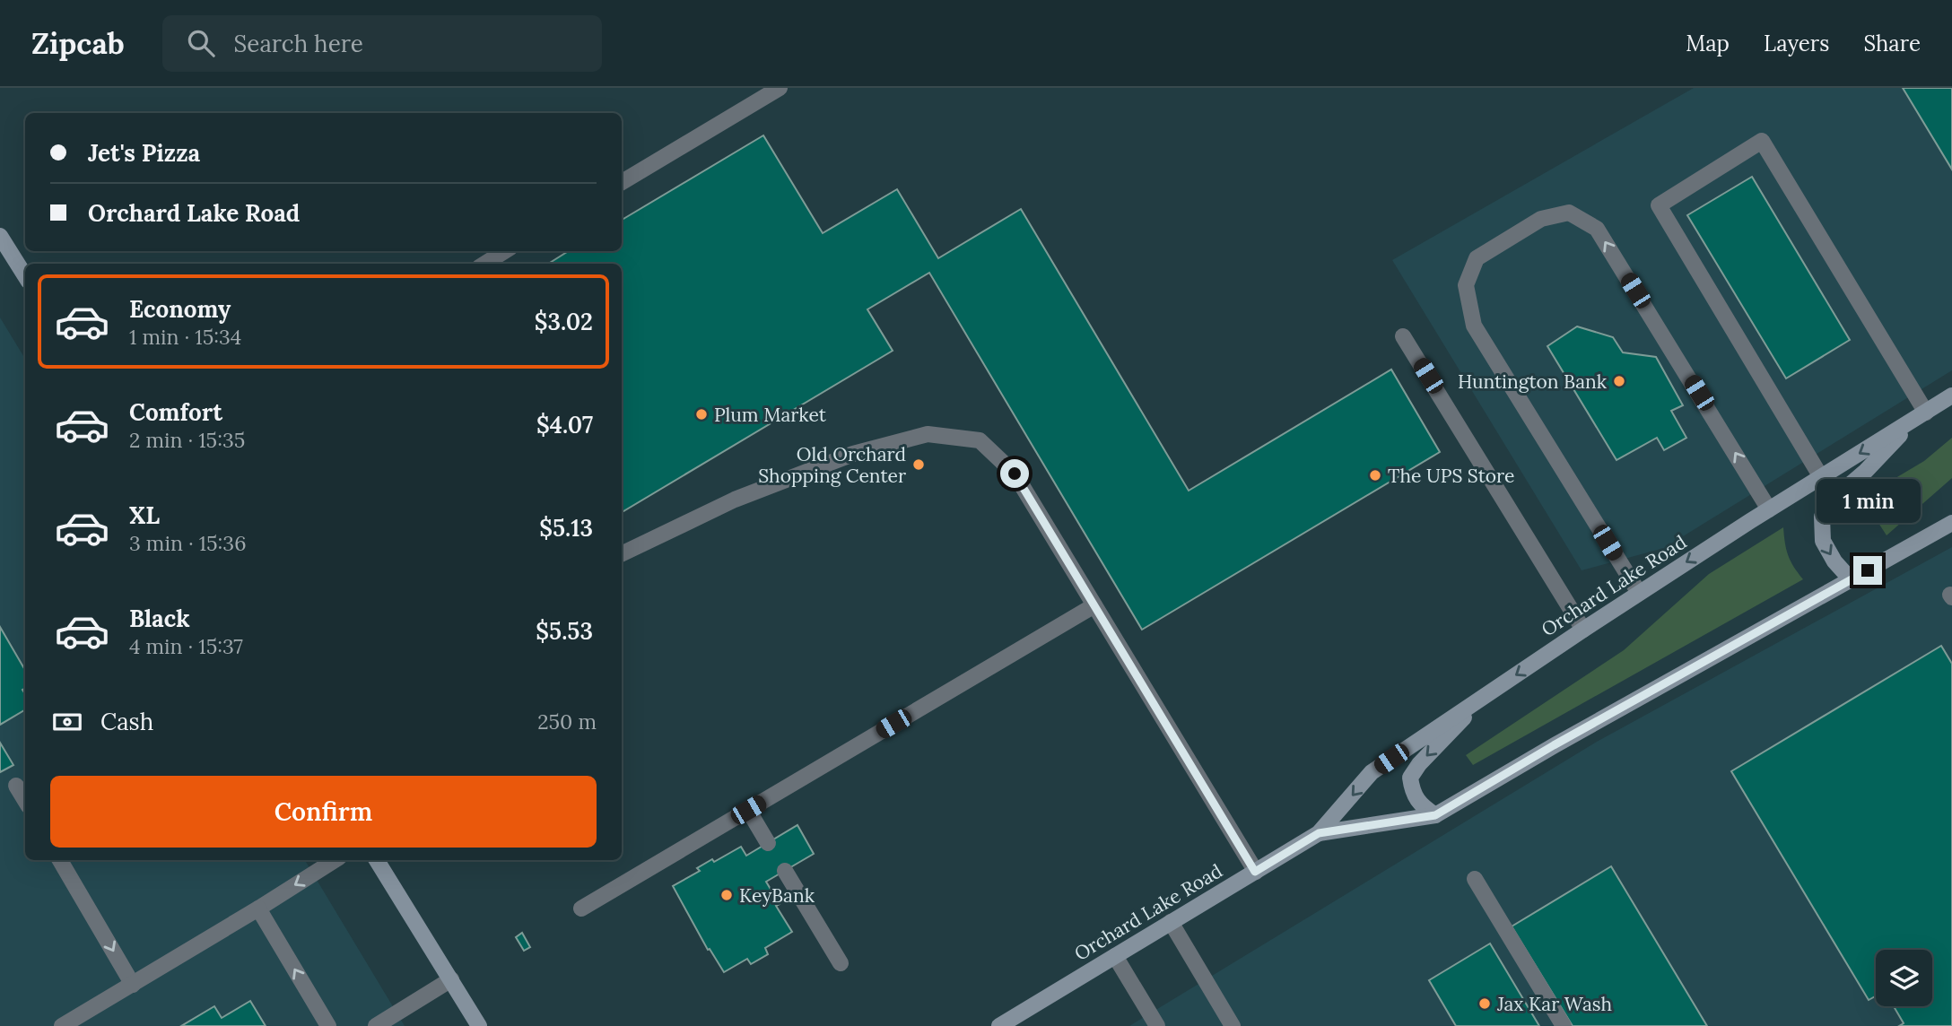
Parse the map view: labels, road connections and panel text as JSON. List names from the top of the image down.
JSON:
{
  "streets": {
    "main road": ["Orchard Lake Road"]
  },
  "places": [
    "Huntington Bank",
    "Plum Market",
    "Old Orchard Shopping Center",
    "The UPS Store",
    "KeyBank",
    "Jax Kar Wash"
  ],
  "page": {
    "header": "Zipcab",
    "search": "Search here",
    "nav": ["Map", "Layers", "Share"],
    "banner": ["Jet's Pizza", "Orchard Lake Road"],
    "list": [
      {
        "name": "Economy",
        "note": "1 min · 15:34",
        "value": "$3.02"
      },
      {
        "name": "Comfort",
        "note": "2 min · 15:35",
        "value": "$4.07"
      },
      {
        "name": "XL",
        "note": "3 min · 15:36",
        "value": "$5.13"
      },
      {
        "name": "Black",
        "note": "4 min · 15:37",
        "value": "$5.53"
      }
    ],
    "bubble": "1 min",
    "pay": ["Cash", "250 m"],
    "buttons": "Confirm"
  }
}
